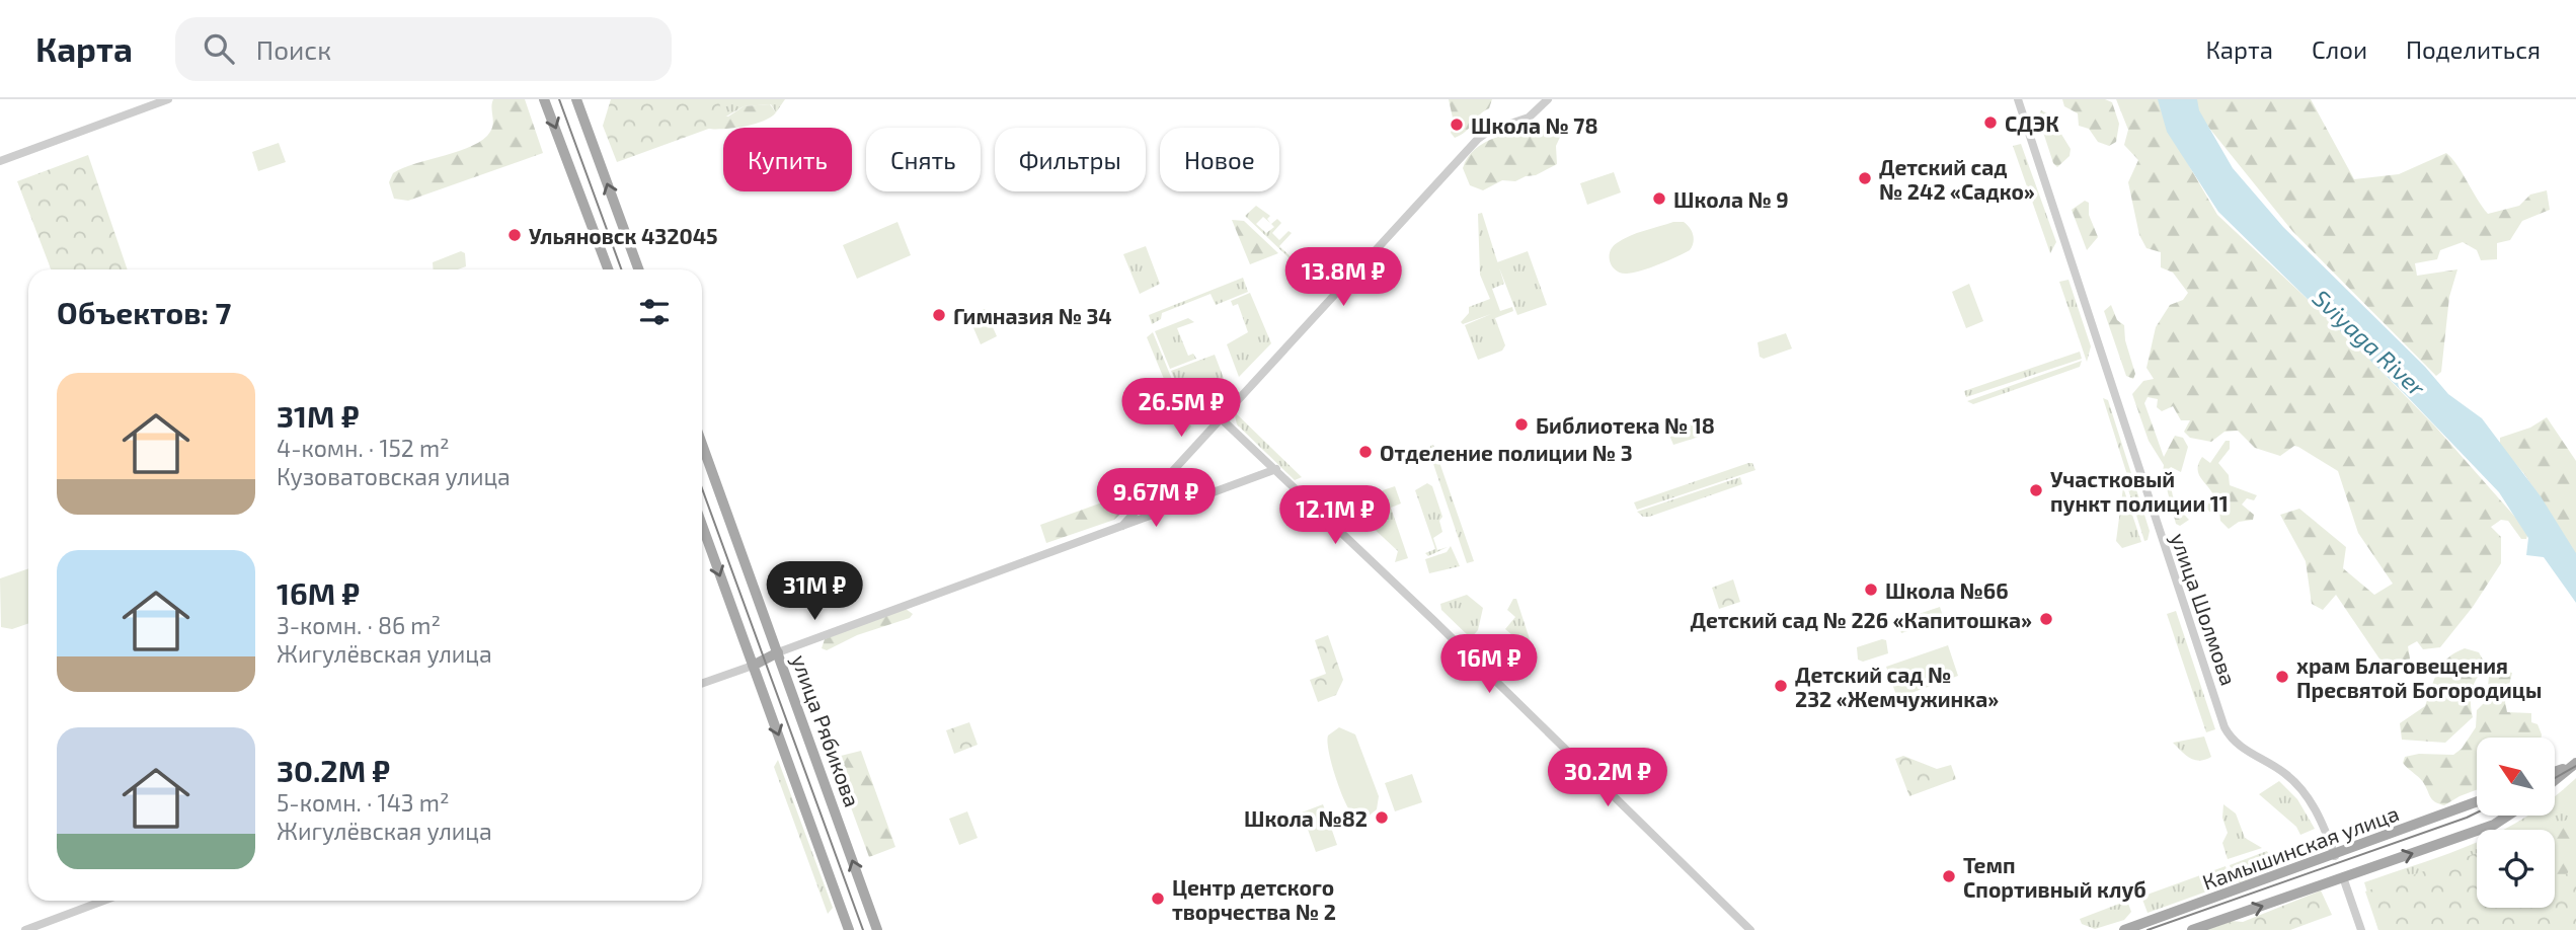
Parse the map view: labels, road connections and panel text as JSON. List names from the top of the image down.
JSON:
{
  "streets": {
    "main road": ["улица Шолмова", "улица Рябикова", "Камышинская улица"]
  },
  "crossings": [
    ["улица Шолмова", "Камышинская улица"]
  ],
  "water": ["Sviyaga River"],
  "places": [
    "СДЭК",
    "Школа № 78",
    "Детский сад № 242 «Садко»",
    "Школа № 9",
    "Ульяновск 432045",
    "Гимназия № 34",
    "Библиотека № 18",
    "Отделение полиции № 3",
    "Участковый пункт полиции 11",
    "Школа №66",
    "Детский сад № 226 «Капитошка»",
    "храм Благовещения Пресвятой Богородицы",
    "Детский сад № 232 «Жемчужинка»",
    "Школа №82",
    "Темп Спортивный клуб",
    "Центр детского творчества № 2"
  ],
  "north": "top left",
  "page": {
    "header": "Карта",
    "search": "Поиск",
    "nav": ["Карта", "Слои", "Поделиться"],
    "chip": [
      "Купить",
      "Снять",
      "Фильтры",
      "Новое"
    ],
    "price": [
      "13.8M ₽",
      "26.5M ₽",
      "9.67M ₽",
      "12.1M ₽",
      "31M ₽",
      "16M ₽",
      "30.2M ₽"
    ],
    "heading": "Объектов: 7",
    "list": [
      {
        "name": "31M ₽",
        "note": "4-комн. · 152 m² · Кузоватовская улица"
      },
      {
        "name": "16M ₽",
        "note": "3-комн. · 86 m² · Жигулёвская улица"
      },
      {
        "name": "30.2M ₽",
        "note": "5-комн. · 143 m² · Жигулёвская улица"
      }
    ]
  }
}
